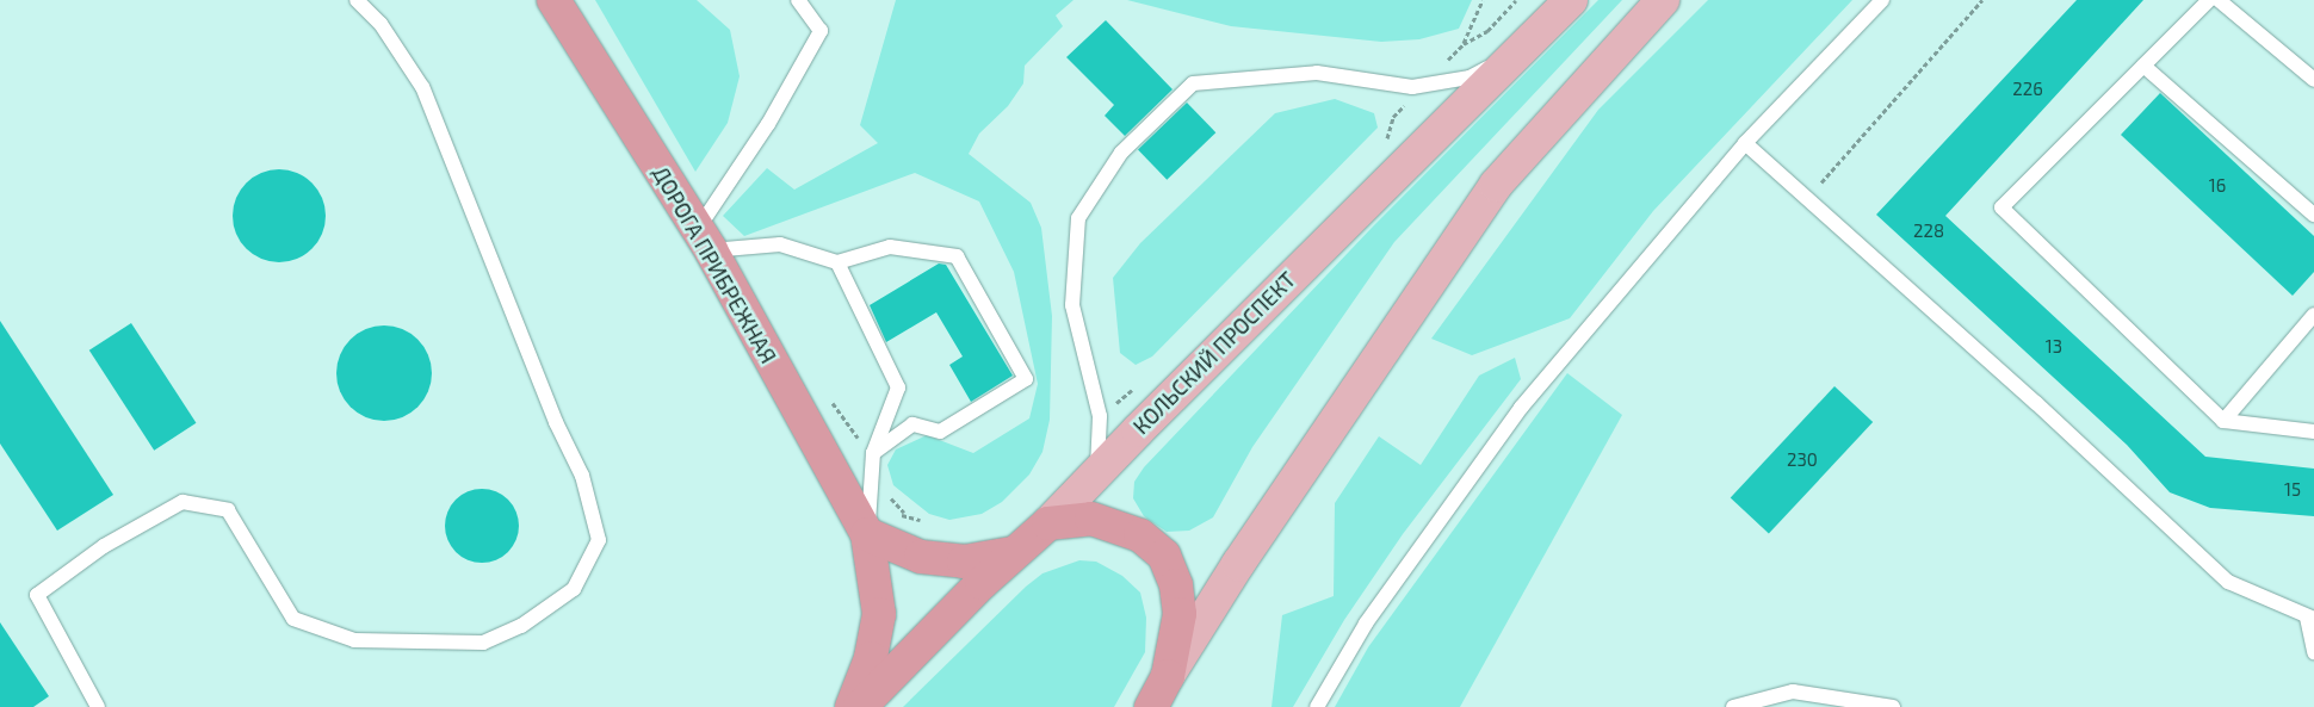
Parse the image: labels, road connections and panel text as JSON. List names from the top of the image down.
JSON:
{
  "streets": {
    "highway": ["ДОРОГА ПРИБРЕЖНАЯ", "КОЛЬСКИЙ ПРОСПЕКТ"]
  },
  "house_numbers": [
    "226",
    "16",
    "228",
    "13",
    "230",
    "15"
  ]
}
